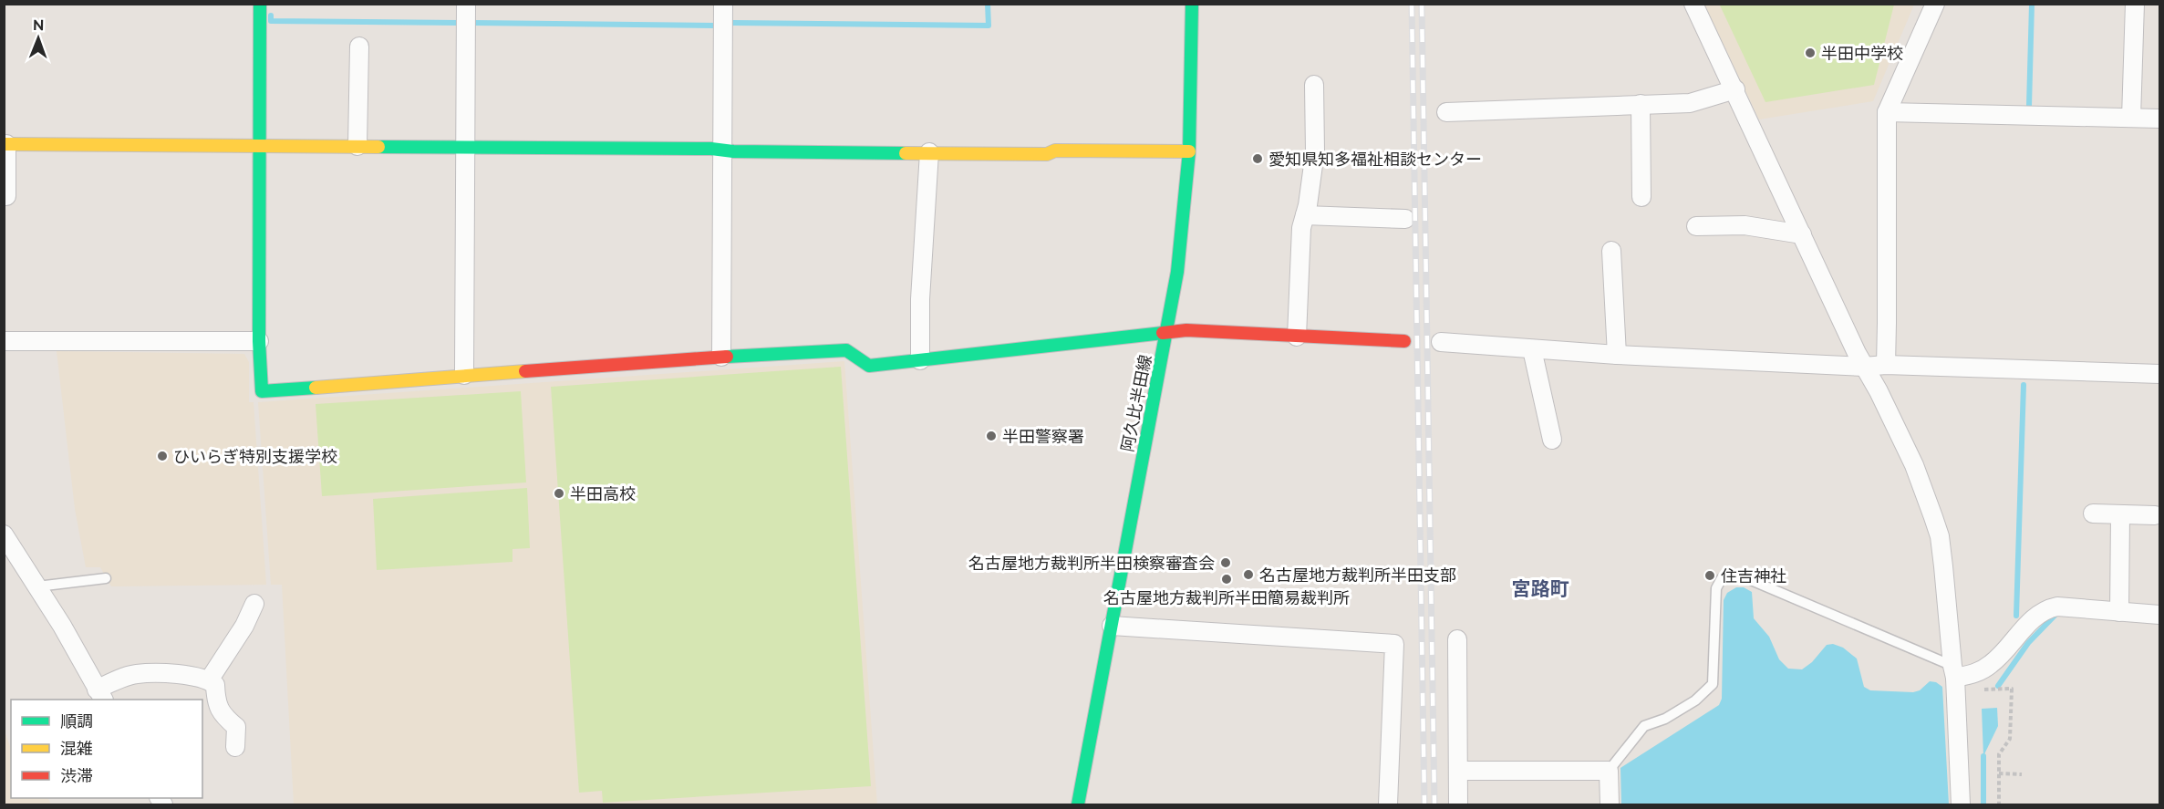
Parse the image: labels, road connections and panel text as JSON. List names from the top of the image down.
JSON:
{
  "streets": {
    "street": ["阿久比半田線"]
  },
  "districts": ["宮路町"],
  "places": [
    "半田中学校",
    "愛知県知多福祉相談センター",
    "半田警察署",
    "ひいらぎ特別支援学校",
    "半田高校",
    "名古屋地方裁判所半田検察審査会",
    "名古屋地方裁判所半田支部",
    "住吉神社",
    "名古屋地方裁判所半田簡易裁判所"
  ],
  "legend": ["順調", "混雑", "渋滞"],
  "north": "top"
}
